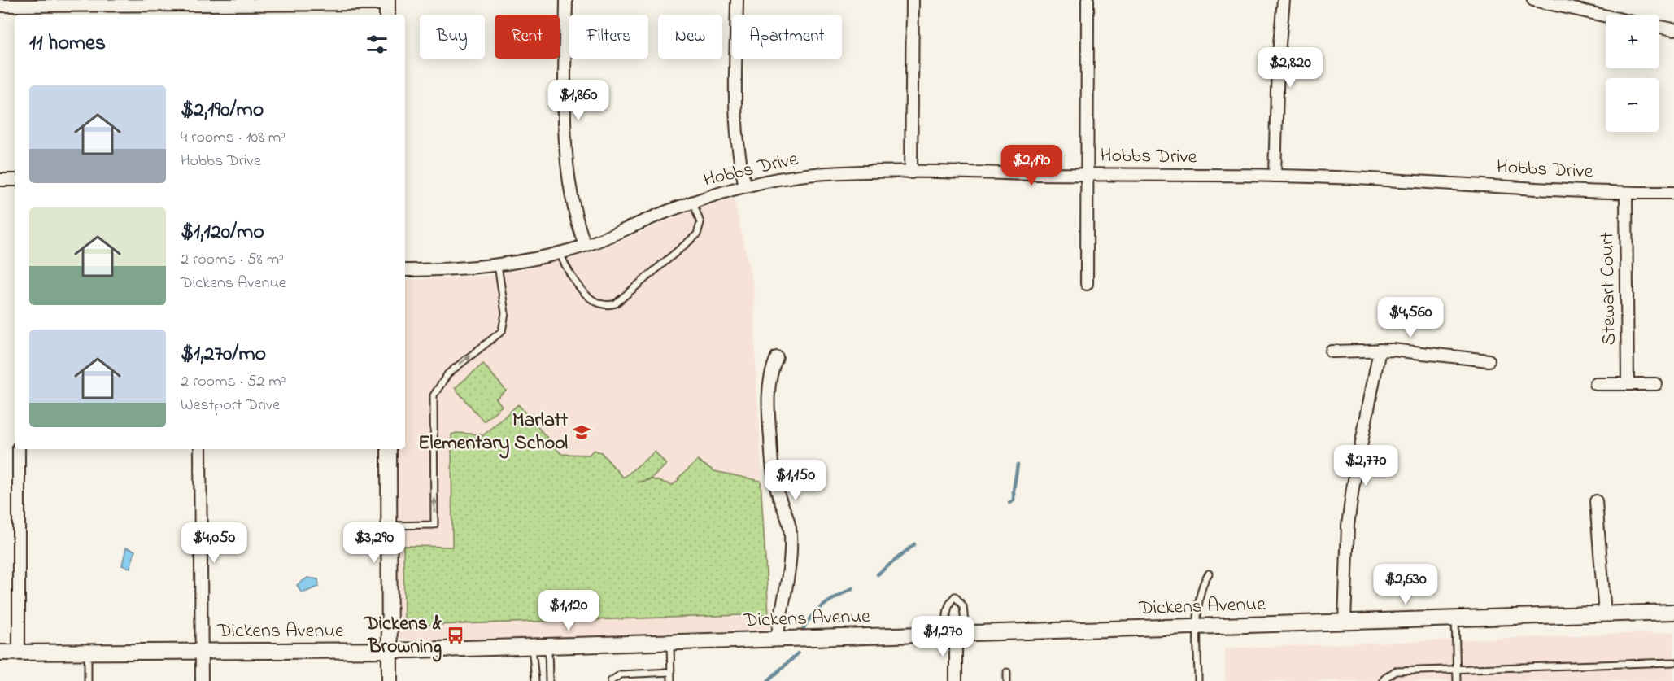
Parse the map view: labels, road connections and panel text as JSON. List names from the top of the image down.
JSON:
{
  "streets": {
    "street": ["Hobbs Drive", "Stewart Court", "Dickens Avenue"]
  },
  "crossings": [
    ["Hobbs Drive", "Stewart Court"]
  ],
  "places": {
    "school or university": ["Marlatt Elementary School"],
    "bus stop": ["Dickens & Browning"]
  },
  "page": {
    "map_buttons": ["+", "−"],
    "chip": [
      "Buy",
      "Rent",
      "Filters",
      "New",
      "Apartment"
    ],
    "heading": "11 homes",
    "price": [
      "$2,820",
      "$1,860",
      "$2,190",
      "$4,560",
      "$2,770",
      "$1,150",
      "$4,050",
      "$3,290",
      "$2,630",
      "$1,120",
      "$1,270"
    ],
    "list": [
      {
        "name": "$2,190/mo",
        "note": "4 rooms · 108 m² · Hobbs Drive"
      },
      {
        "name": "$1,120/mo",
        "note": "2 rooms · 58 m² · Dickens Avenue"
      },
      {
        "name": "$1,270/mo",
        "note": "2 rooms · 52 m² · Westport Drive"
      }
    ]
  }
}
